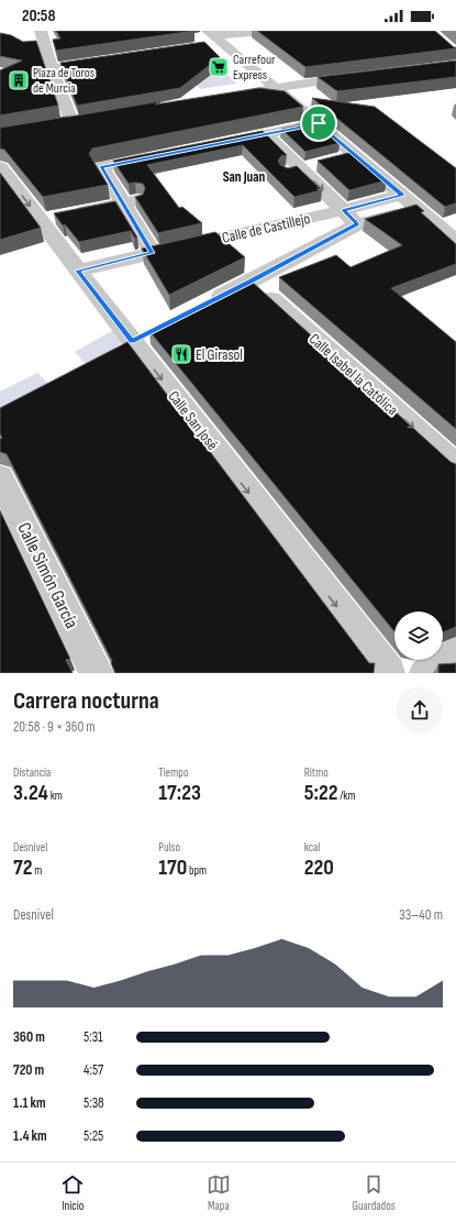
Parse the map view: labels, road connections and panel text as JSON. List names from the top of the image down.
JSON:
{
  "streets": {
    "street": [
      "Calle de Castillejo",
      "Calle Isabel la Católica",
      "Calle San José",
      "Calle Simón García"
    ]
  },
  "crossings": [
    ["Calle de Castillejo", "Calle San José"]
  ],
  "one_way": ["Calle San José"],
  "districts": ["San Juan"],
  "places": {
    "supermarket": ["Carrefour Express"],
    "building": ["Plaza de Toros de Murcia"],
    "restaurant": ["El Girasol"]
  },
  "page": {
    "status": "20:58",
    "heading": ["Carrera nocturna", "20:58 · 9 × 360 m"],
    "stats": [
      ["Distancia", "3.24 km"],
      ["Tiempo", "17:23"],
      ["Ritmo", "5:22 /km"],
      ["Desnivel", "72 m"],
      ["Pulso", "170 bpm"],
      ["kcal", "220"]
    ],
    "chart": ["Desnivel", "33–40 m"],
    "list": [
      {
        "name": "360 m",
        "note": "5:31"
      },
      {
        "name": "720 m",
        "note": "4:57"
      },
      {
        "name": "1.1 km",
        "note": "5:38"
      },
      {
        "name": "1.4 km",
        "note": "5:25"
      }
    ],
    "tabs": ["Inicio", "Mapa", "Guardados"]
  }
}
